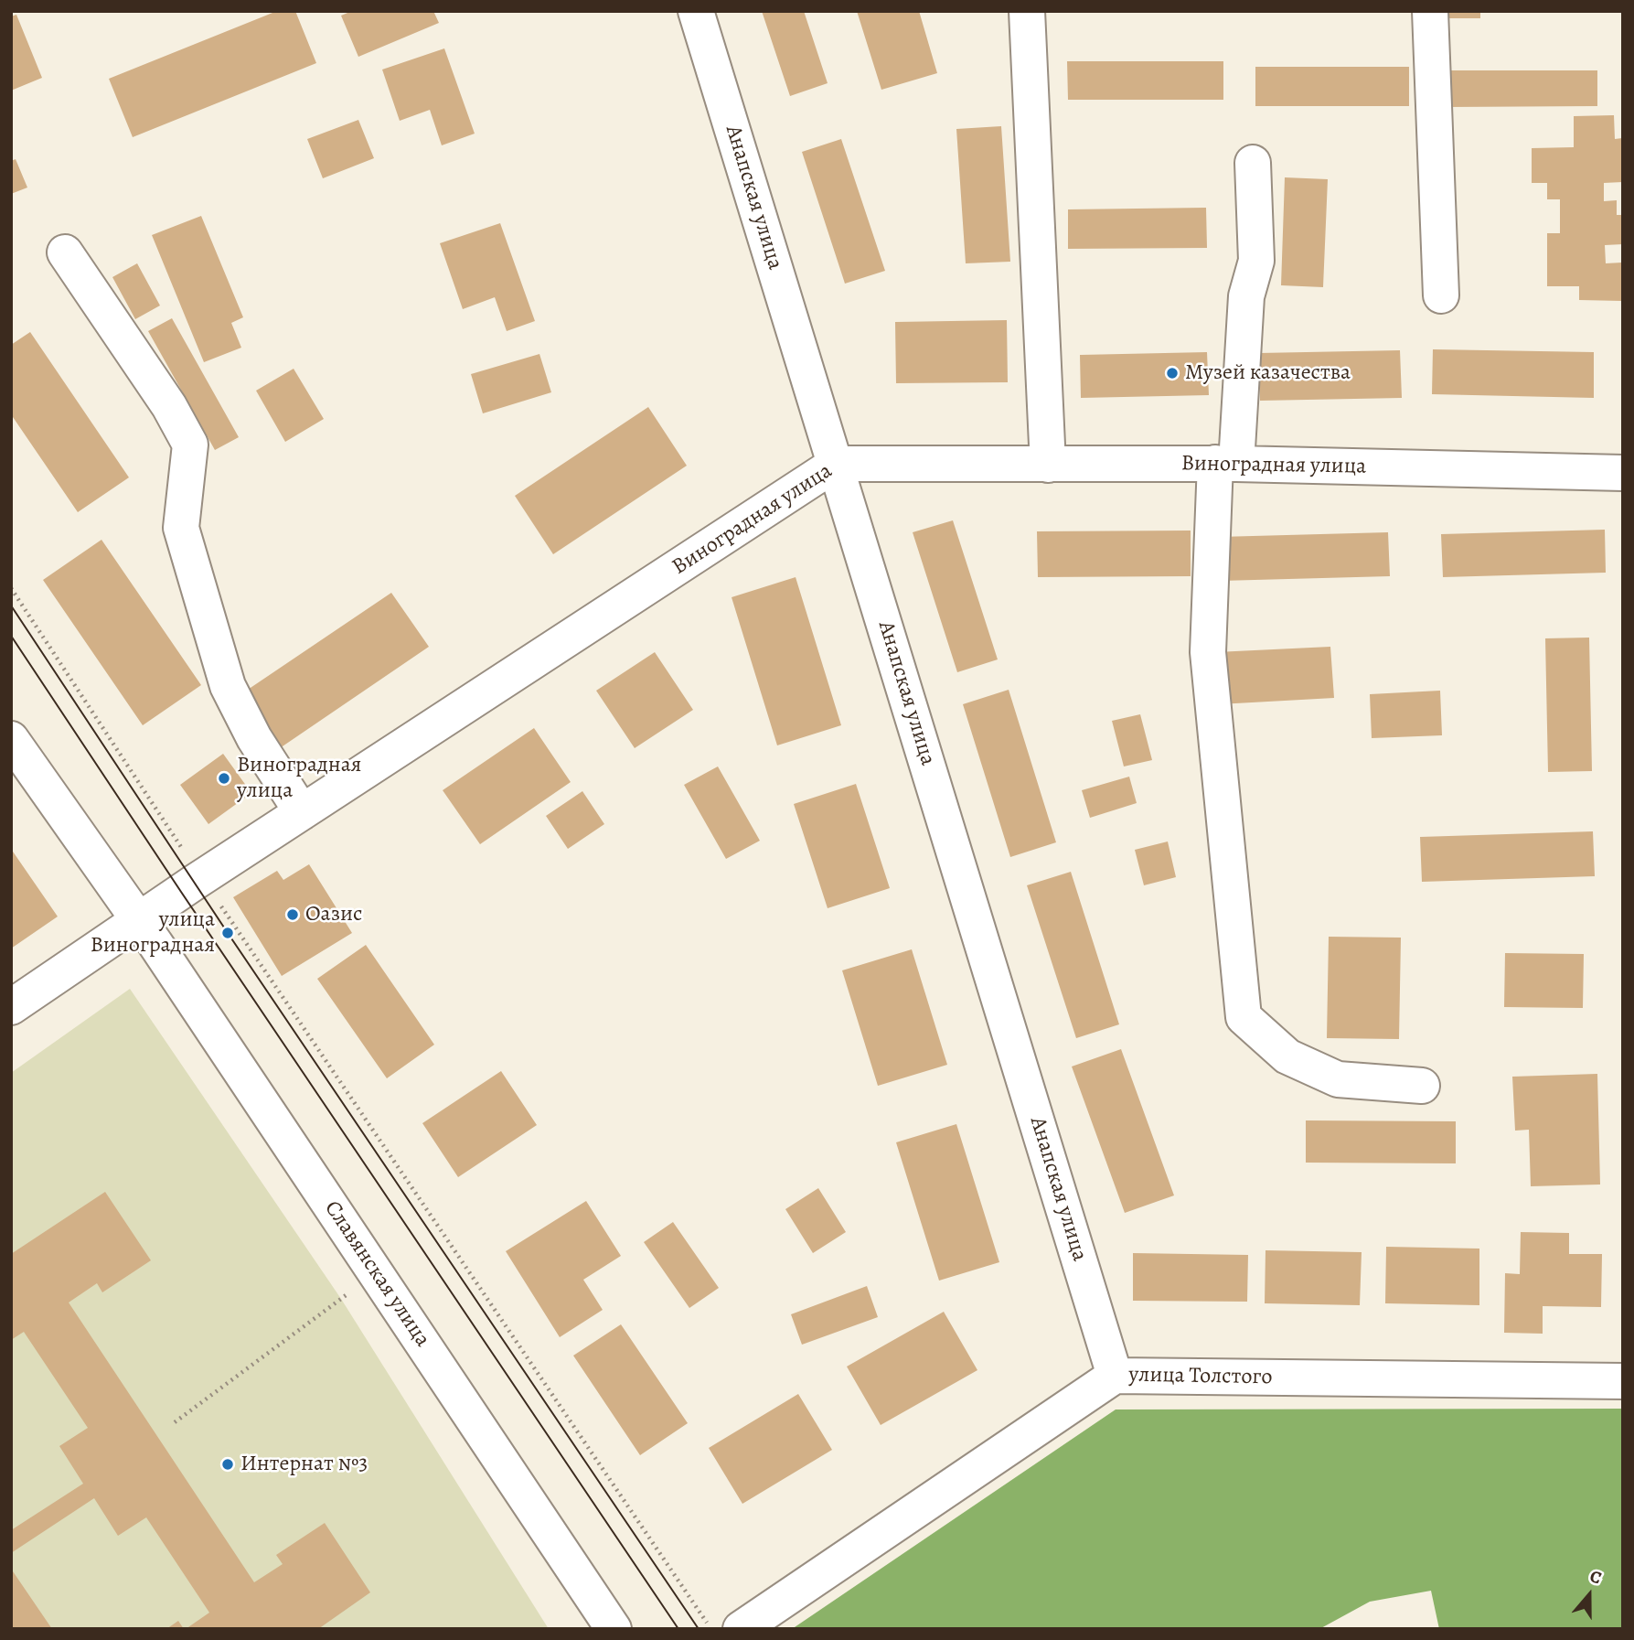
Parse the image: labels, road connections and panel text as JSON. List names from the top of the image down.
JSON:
{
  "streets": {
    "street": [
      "Анапская улица",
      "Виноградная улица",
      "Славянская улица",
      "улица Толстого"
    ]
  },
  "crossings": [
    ["Анапская улица", "Виноградная улица"],
    ["Анапская улица", "улица Толстого"],
    ["Виноградная улица", "Славянская улица"]
  ],
  "places": [
    "Музей казачества",
    "Виноградная улица",
    "Оазис",
    "улица Виноградная",
    "Интернат №3"
  ],
  "north": "top"
}
